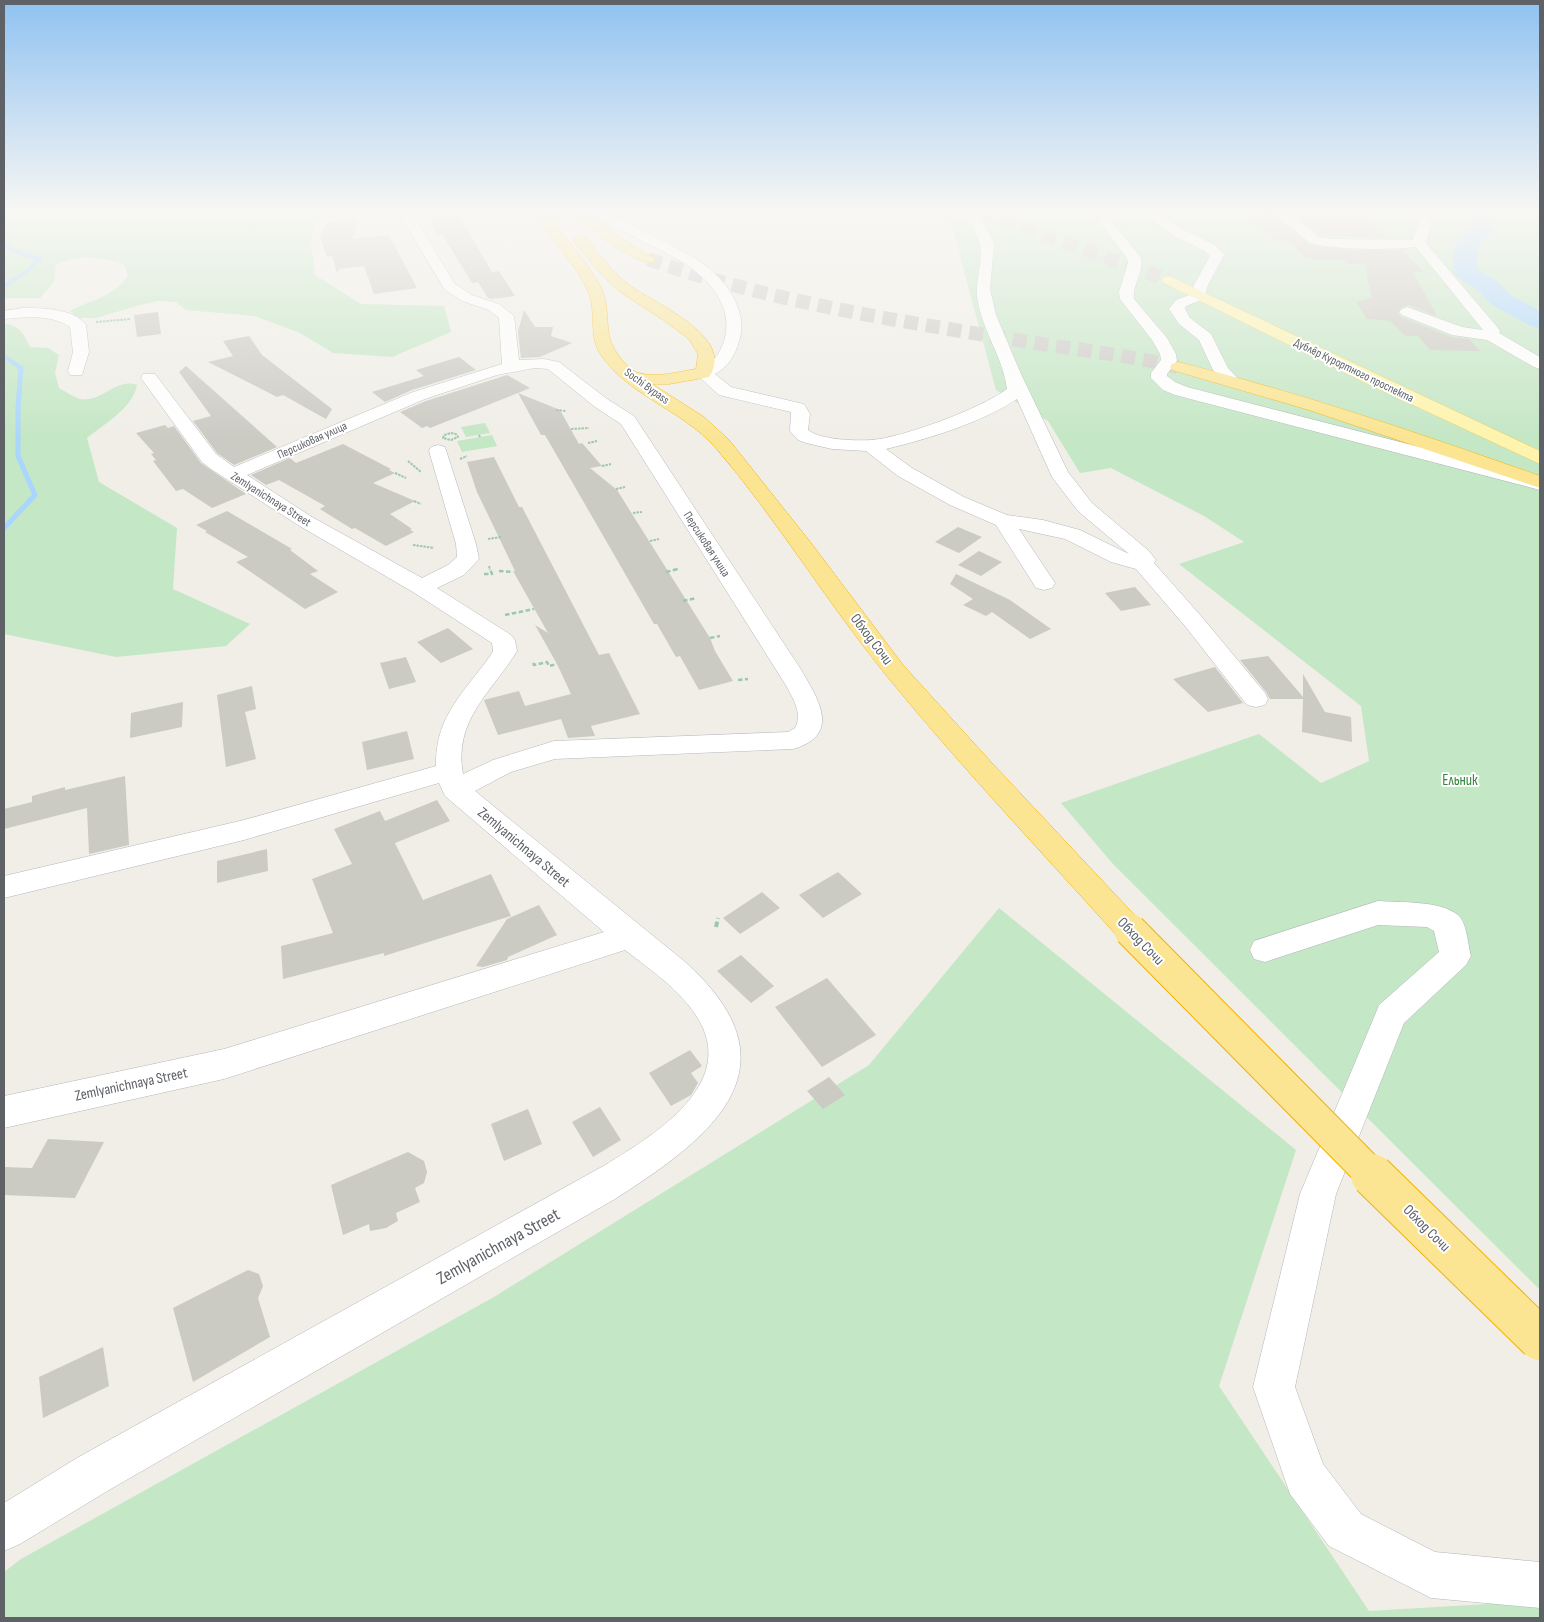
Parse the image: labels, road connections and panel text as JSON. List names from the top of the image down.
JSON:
{
  "streets": {
    "highway": ["Sochi Bypass", "Обход Сочи"],
    "main road": ["Дублёр Курортного проспекта"],
    "street": ["Персиковая улица", "Zemlyanichnaya Street"]
  },
  "crossings": [
    ["Sochi Bypass", "Обход Сочи"],
    ["Персиковая улица", "Zemlyanichnaya Street"]
  ],
  "parks": ["Ельник"]
}
